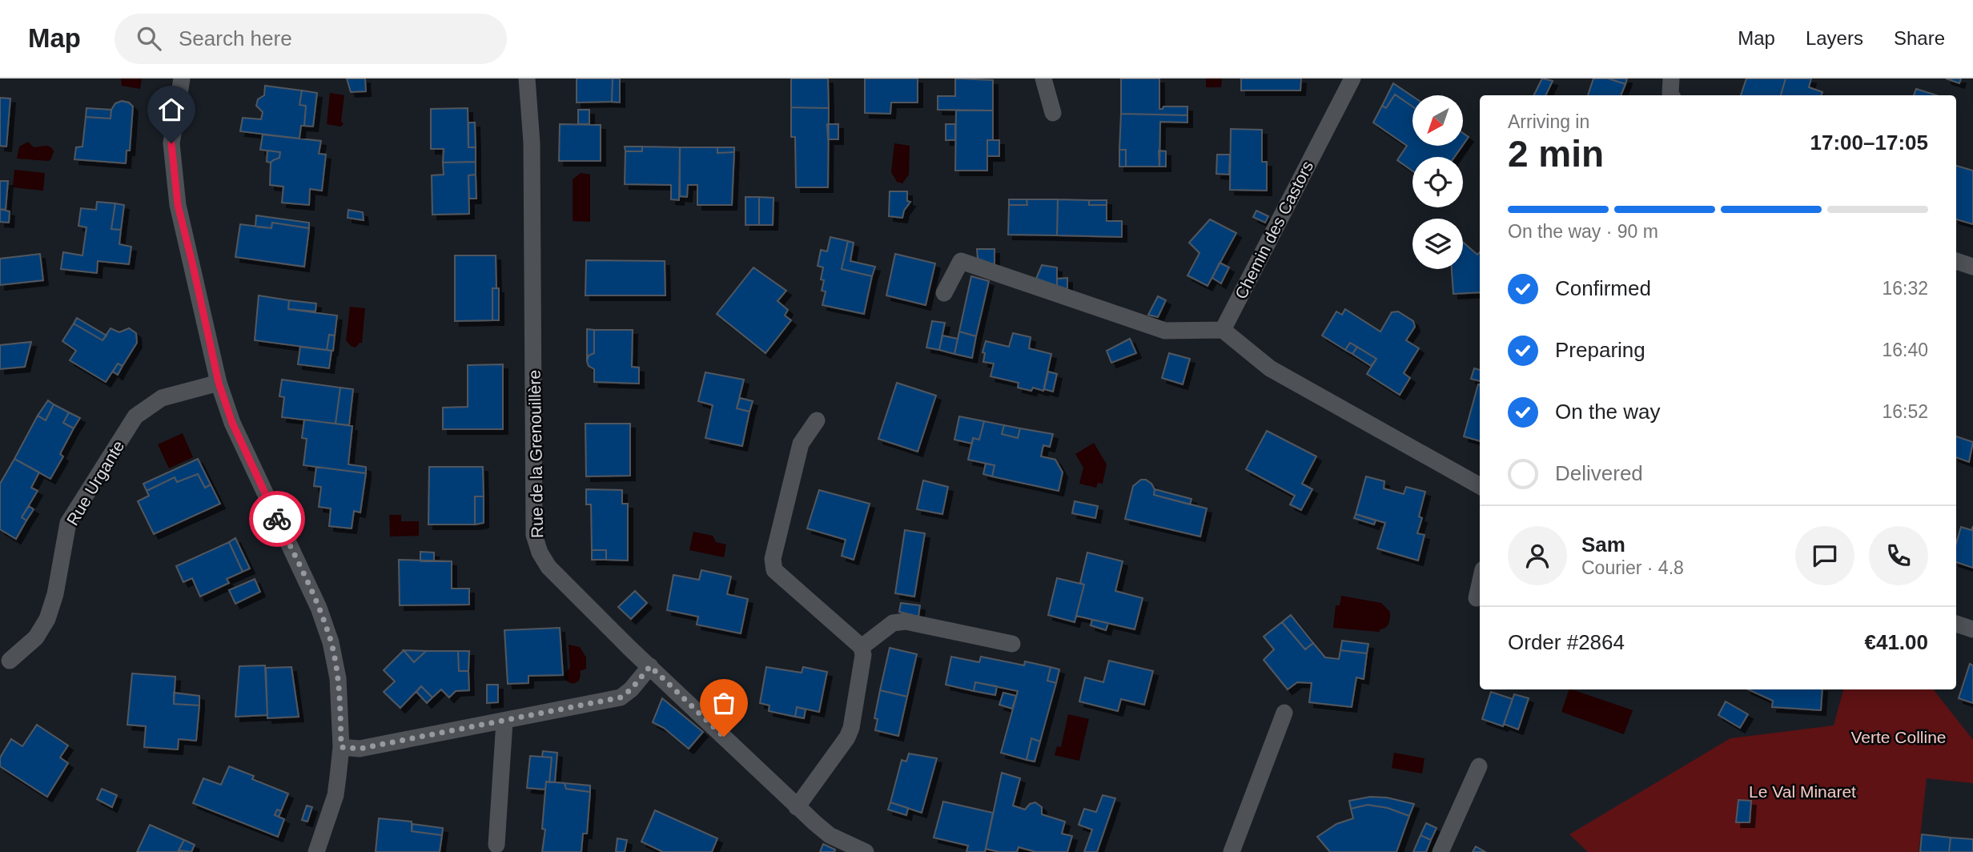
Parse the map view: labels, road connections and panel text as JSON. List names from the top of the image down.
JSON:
{
  "streets": {
    "street": ["Chemin des Castors", "Rue de la Grenouillère", "Rue Urgante"]
  },
  "parks": ["Verte Colline", "Le Val Minaret"],
  "north": "bottom left",
  "page": {
    "header": "Map",
    "search": "Search here",
    "nav": ["Map", "Layers", "Share"],
    "heading": ["2 min", "Arriving in", "17:00–17:05"],
    "panel": [
      "Sam",
      "Courier · 4.8",
      "Order #2864",
      "€41.00"
    ],
    "bar": "On the way · 90 m",
    "list": [
      ["Confirmed", "16:32"],
      ["Preparing", "16:40"],
      ["On the way", "16:52"],
      "Delivered"
    ]
  }
}
